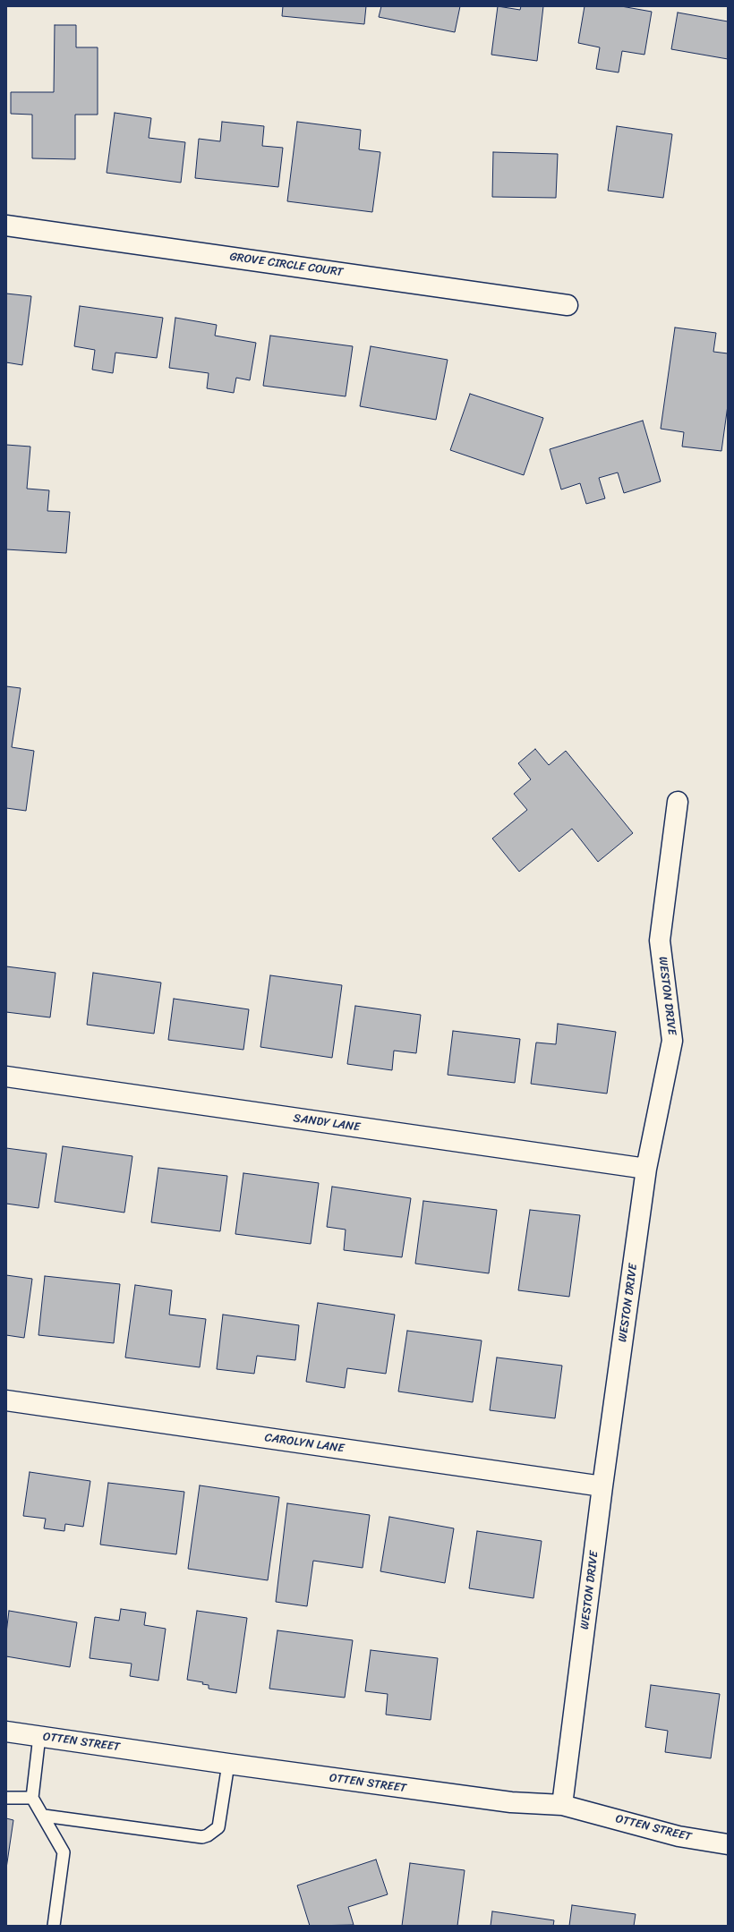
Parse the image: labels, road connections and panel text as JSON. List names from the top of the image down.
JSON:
{
  "streets": {
    "street": [
      "GROVE CIRCLE COURT",
      "WESTON DRIVE",
      "SANDY LANE",
      "CAROLYN LANE",
      "OTTEN STREET"
    ]
  },
  "crossings": [
    ["WESTON DRIVE", "SANDY LANE"],
    ["WESTON DRIVE", "CAROLYN LANE"],
    ["WESTON DRIVE", "OTTEN STREET"]
  ]
}
